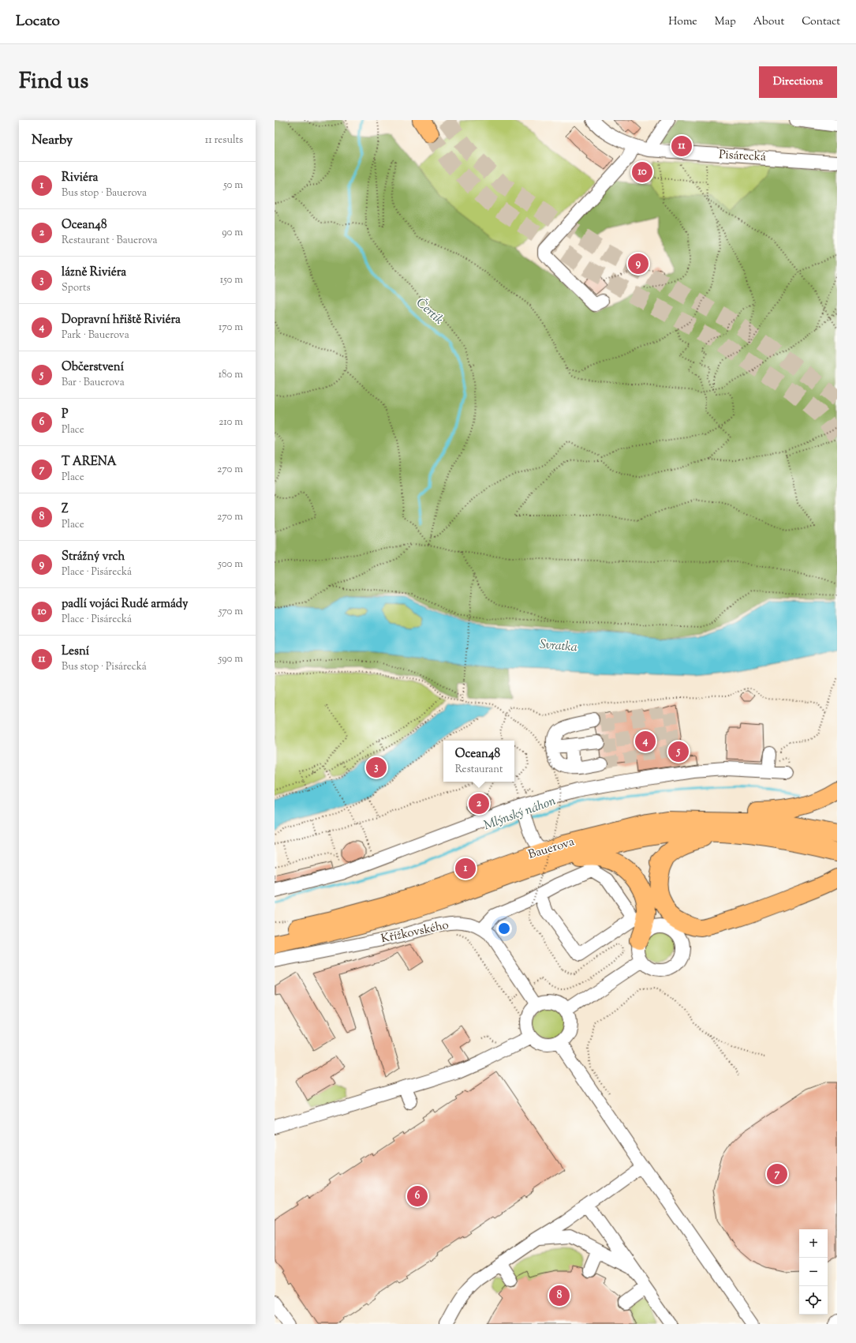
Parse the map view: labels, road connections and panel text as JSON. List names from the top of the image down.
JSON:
{
  "streets": {
    "highway": ["Bauerova"],
    "street": ["Pisárecká", "Křížkovského"]
  },
  "water": ["Čertík", "Svratka", "Mlýnský náhon"],
  "page": {
    "header": "Locato",
    "nav": [
      "Home",
      "Map",
      "About",
      "Contact"
    ],
    "title": "Find us",
    "buttons": "Directions",
    "heading": ["Nearby", "11 results"],
    "pins": [
      "11",
      "10",
      "9",
      "4",
      "5",
      "3",
      "2",
      "1",
      "7",
      "6",
      "8"
    ],
    "list": [
      {
        "mark": "1",
        "name": "Riviéra",
        "note": "Bus stop · Bauerova",
        "value": "50 m"
      },
      {
        "mark": "2",
        "name": "Ocean48",
        "note": "Restaurant · Bauerova",
        "value": "90 m"
      },
      {
        "mark": "3",
        "name": "lázně Riviéra",
        "note": "Sports",
        "value": "150 m"
      },
      {
        "mark": "4",
        "name": "Dopravní hřiště Riviéra",
        "note": "Park · Bauerova",
        "value": "170 m"
      },
      {
        "mark": "5",
        "name": "Občerstvení",
        "note": "Bar · Bauerova",
        "value": "180 m"
      },
      {
        "mark": "6",
        "name": "P",
        "note": "Place",
        "value": "210 m"
      },
      {
        "mark": "7",
        "name": "T ARENA",
        "note": "Place",
        "value": "270 m"
      },
      {
        "mark": "8",
        "name": "Z",
        "note": "Place",
        "value": "270 m"
      },
      {
        "mark": "9",
        "name": "Strážný vrch",
        "note": "Place · Pisárecká",
        "value": "500 m"
      },
      {
        "mark": "10",
        "name": "padlí vojáci Rudé armády",
        "note": "Place · Pisárecká",
        "value": "570 m"
      },
      {
        "mark": "11",
        "name": "Lesní",
        "note": "Bus stop · Pisárecká",
        "value": "590 m"
      }
    ],
    "popup": ["Ocean48", "Restaurant"],
    "map_buttons": ["+", "−"]
  }
}
